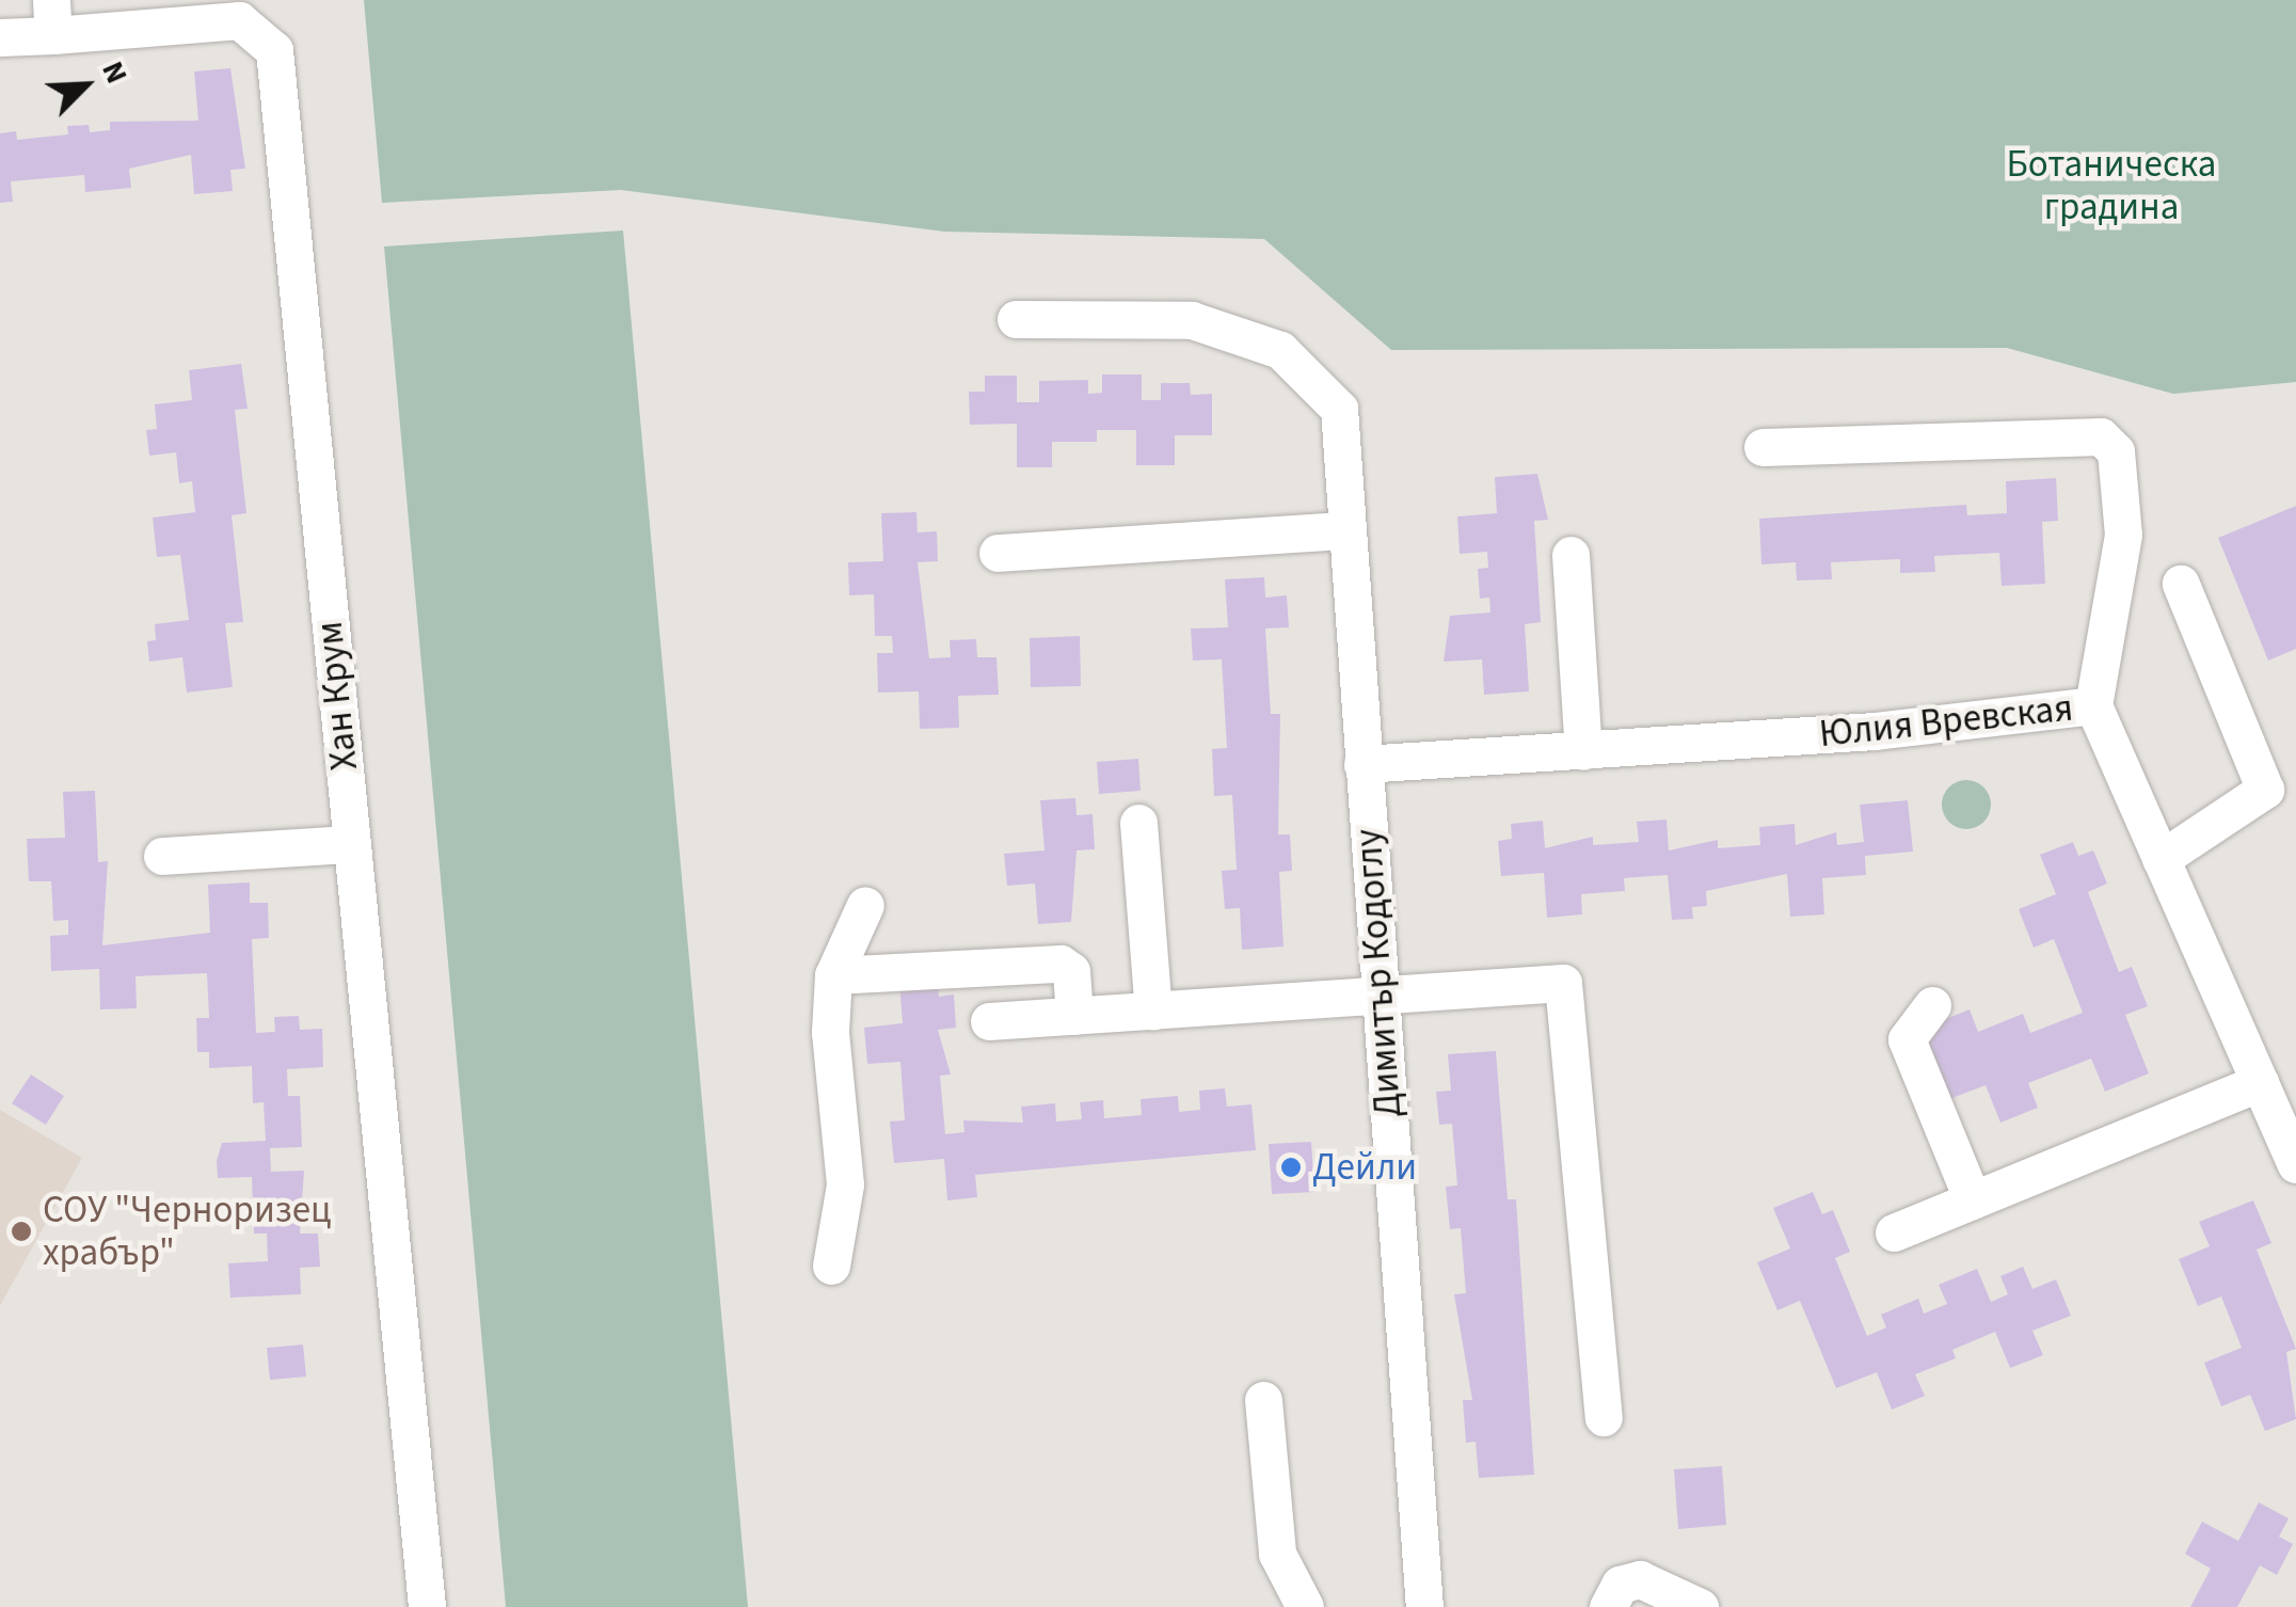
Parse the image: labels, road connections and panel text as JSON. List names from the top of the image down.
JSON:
{
  "streets": {
    "street": ["Хан Крум", "Юлия Вревская", "Димитър Кодоглу"]
  },
  "crossings": [
    ["Юлия Вревская", "Димитър Кодоглу"]
  ],
  "parks": ["Ботаническа градина"],
  "places": ["Дейли", "СОУ \"Черноризец храбър\""],
  "north": "top right"
}
